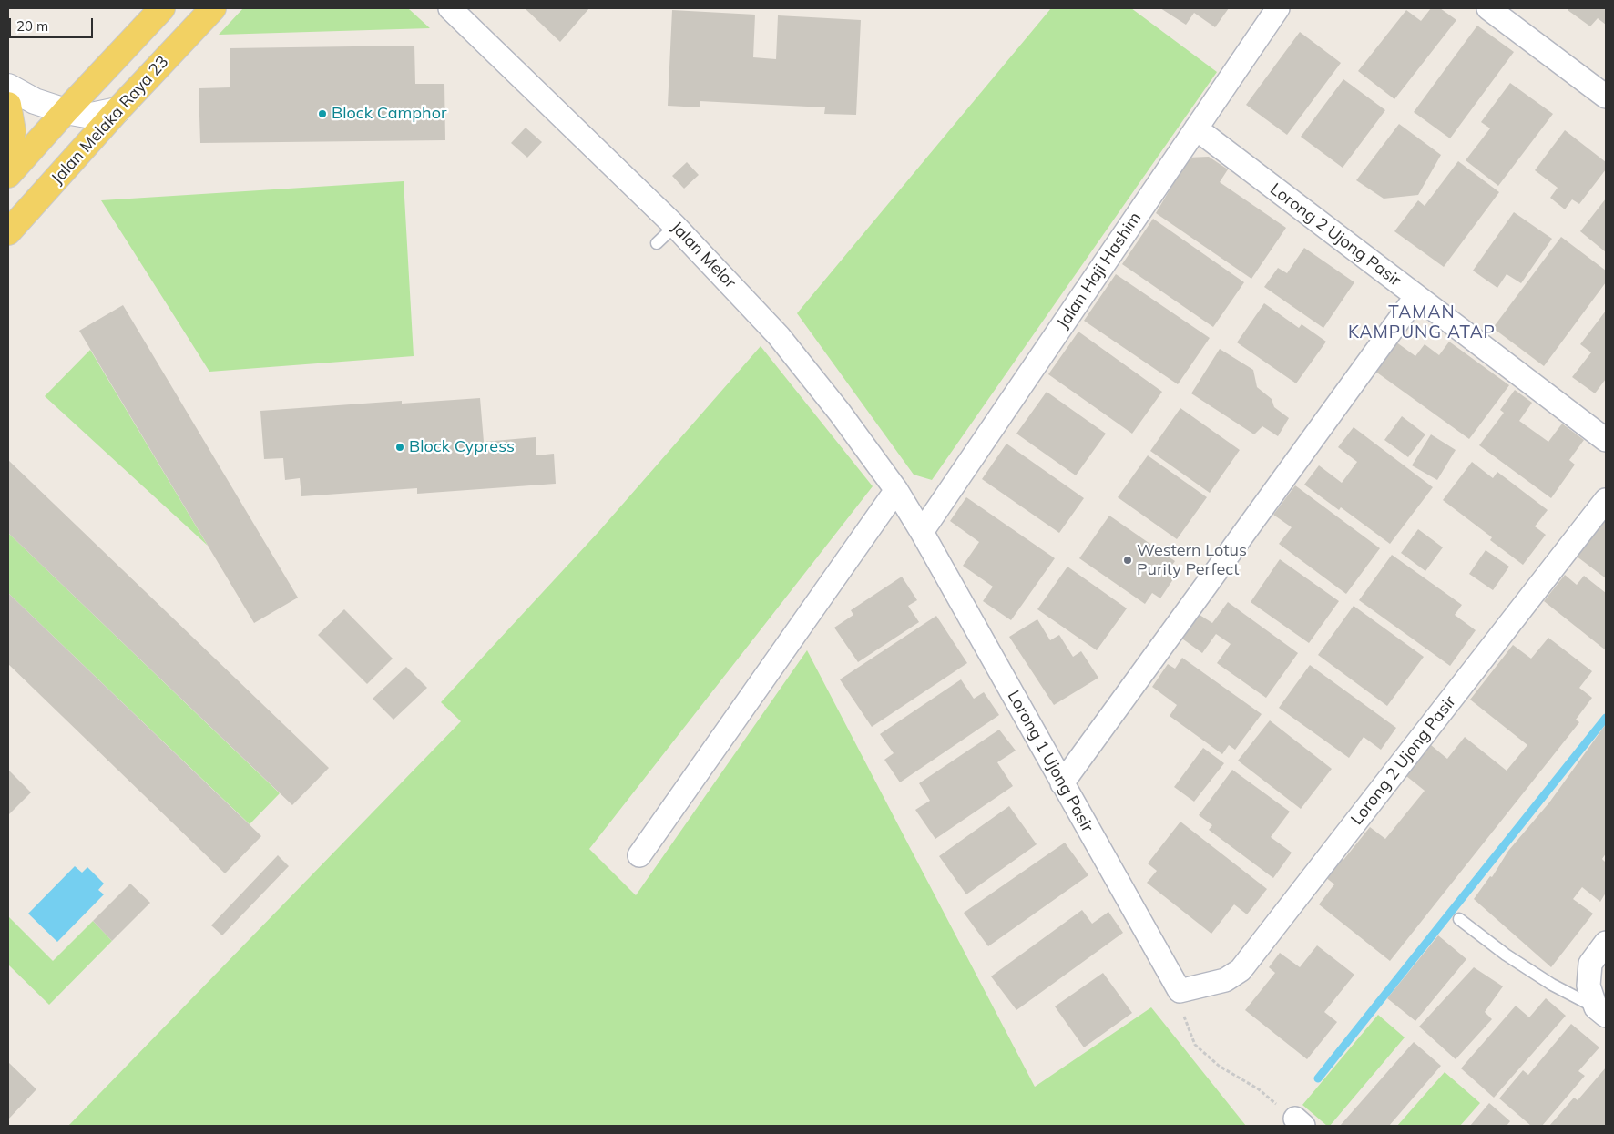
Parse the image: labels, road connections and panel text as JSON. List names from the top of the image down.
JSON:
{
  "streets": {
    "main road": ["Jalan Melaka Raya 23"],
    "street": [
      "Lorong 2 Ujong Pasir",
      "Jalan Melor",
      "Jalan Haji Hashim",
      "Lorong 1 Ujong Pasir"
    ]
  },
  "crossings": [
    ["Lorong 2 Ujong Pasir", "Jalan Haji Hashim"],
    ["Lorong 2 Ujong Pasir", "Lorong 1 Ujong Pasir"],
    ["Jalan Melor", "Jalan Haji Hashim"],
    ["Jalan Melor", "Lorong 1 Ujong Pasir"],
    ["Jalan Haji Hashim", "Lorong 1 Ujong Pasir"]
  ],
  "districts": ["TAMAN KAMPUNG ATAP"],
  "places": ["Block Camphor", "Block Cypress", "Western Lotus Purity Perfect"],
  "scale_bar": "20 m"
}
